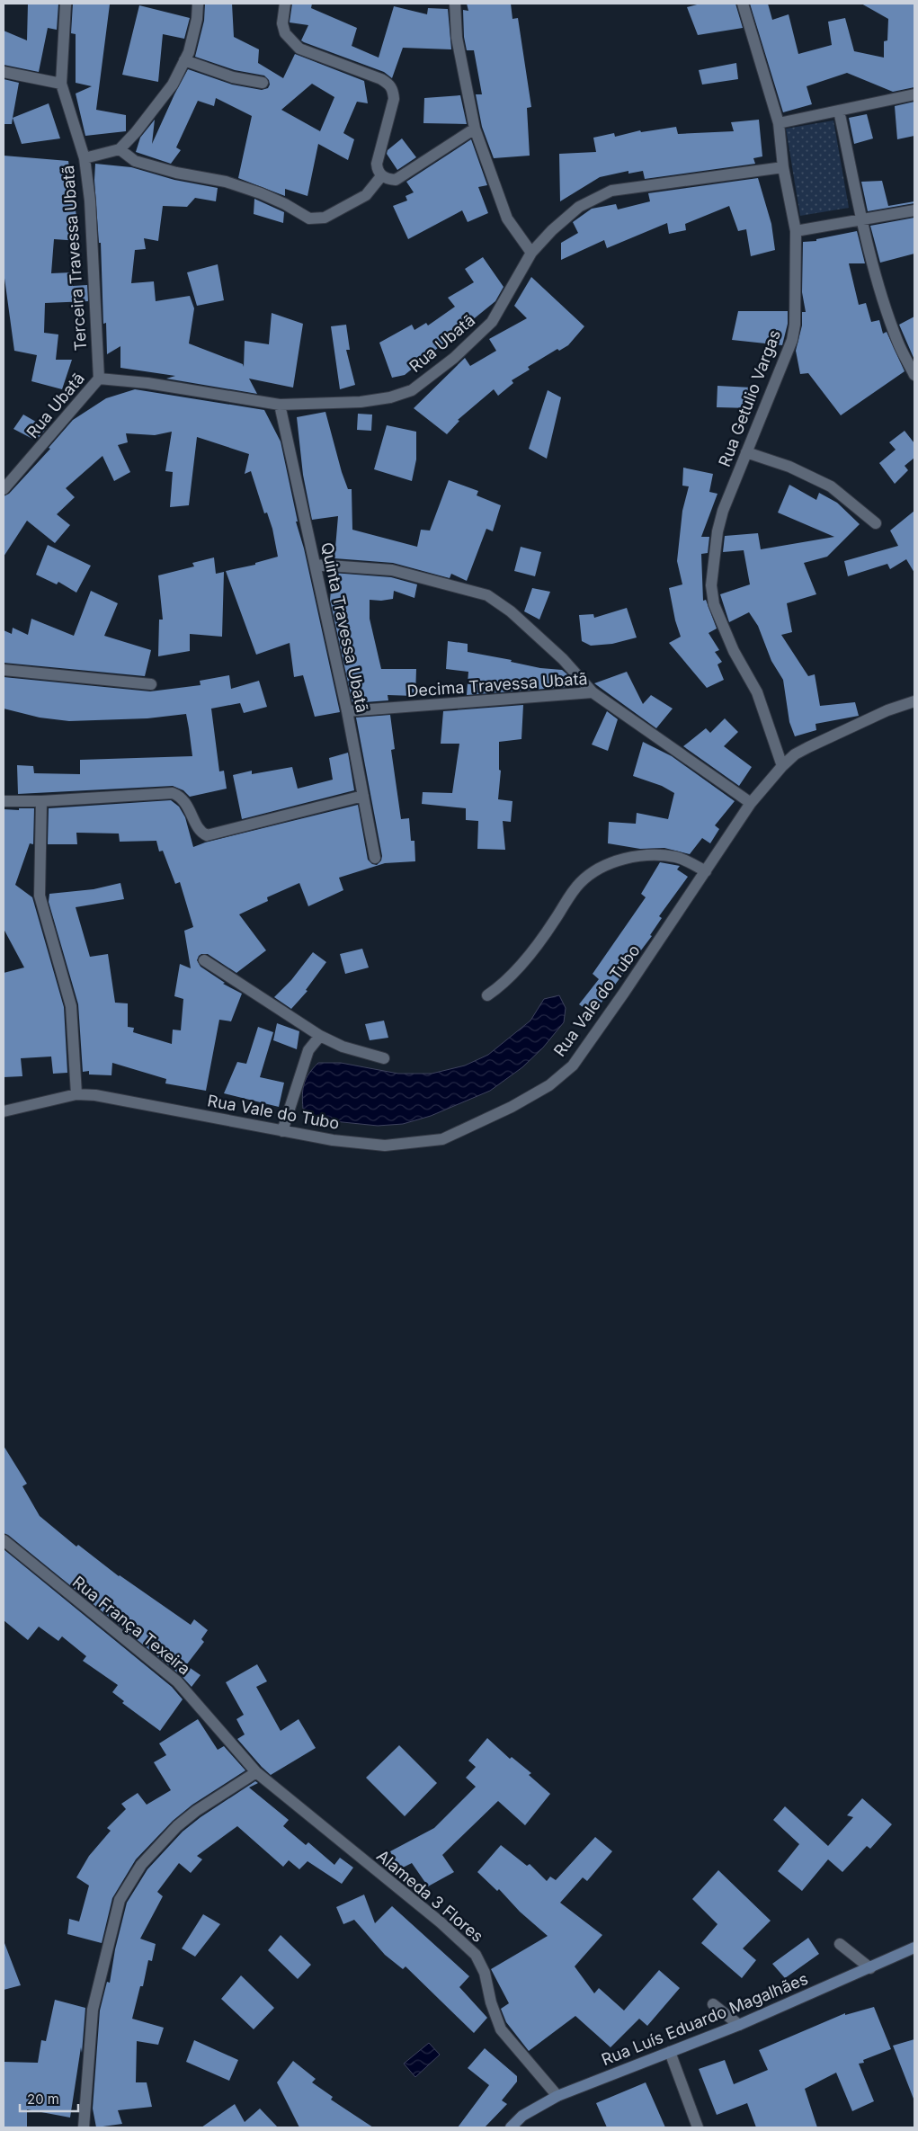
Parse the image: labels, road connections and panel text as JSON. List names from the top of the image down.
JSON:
{
  "streets": {
    "main road": ["Rua Luís Eduardo Magalhães"],
    "street": [
      "Terceira Travessa Ubatã",
      "Rua Ubatã",
      "Rua Getulio Vargas",
      "Quinta Travessa Ubatã",
      "Decima Travessa Ubatã",
      "Rua Vale do Tubo",
      "Rua França Texeira",
      "Alameda 3 Flores"
    ]
  },
  "crossings": [
    ["Terceira Travessa Ubatã", "Rua Ubatã"],
    ["Rua Ubatã", "Rua Getulio Vargas"],
    ["Rua Ubatã", "Quinta Travessa Ubatã"],
    ["Rua Getulio Vargas", "Rua Vale do Tubo"],
    ["Quinta Travessa Ubatã", "Decima Travessa Ubatã"],
    ["Decima Travessa Ubatã", "Rua Vale do Tubo"],
    ["Rua França Texeira", "Alameda 3 Flores"],
    ["Alameda 3 Flores", "Rua Luís Eduardo Magalhães"]
  ],
  "scale_bar": "20 m"
}
